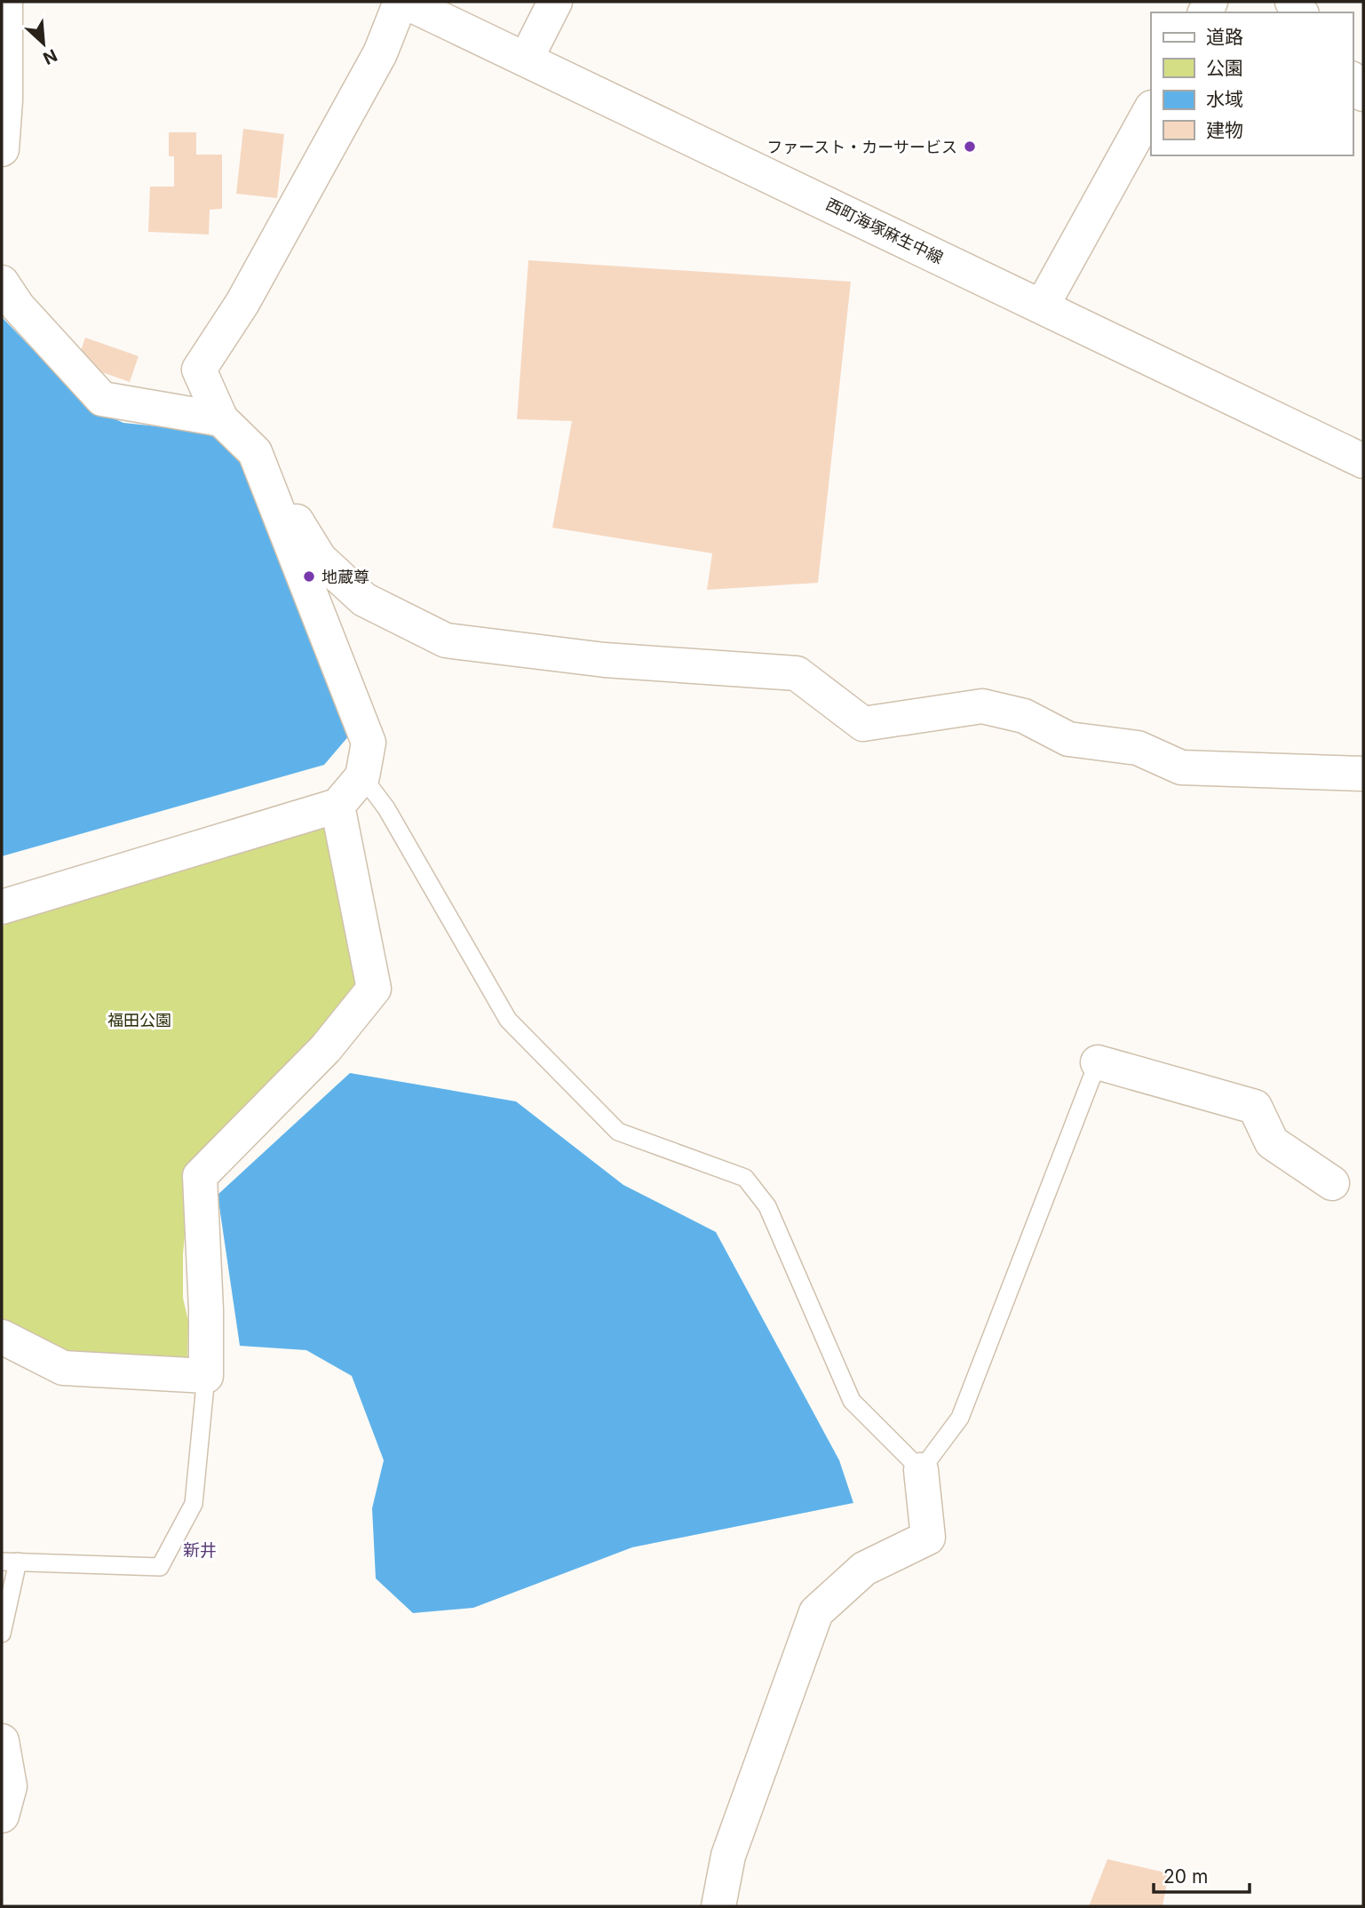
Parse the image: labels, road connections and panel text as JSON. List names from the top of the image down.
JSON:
{
  "streets": {
    "street": ["西町海塚麻生中線"]
  },
  "districts": ["新井"],
  "parks": ["福田公園"],
  "places": ["ファースト・カーサービス", "地蔵尊"],
  "legend": [
    "道路",
    "公園",
    "水域",
    "建物"
  ],
  "scale_bar": "20 m",
  "north": "bottom right"
}
